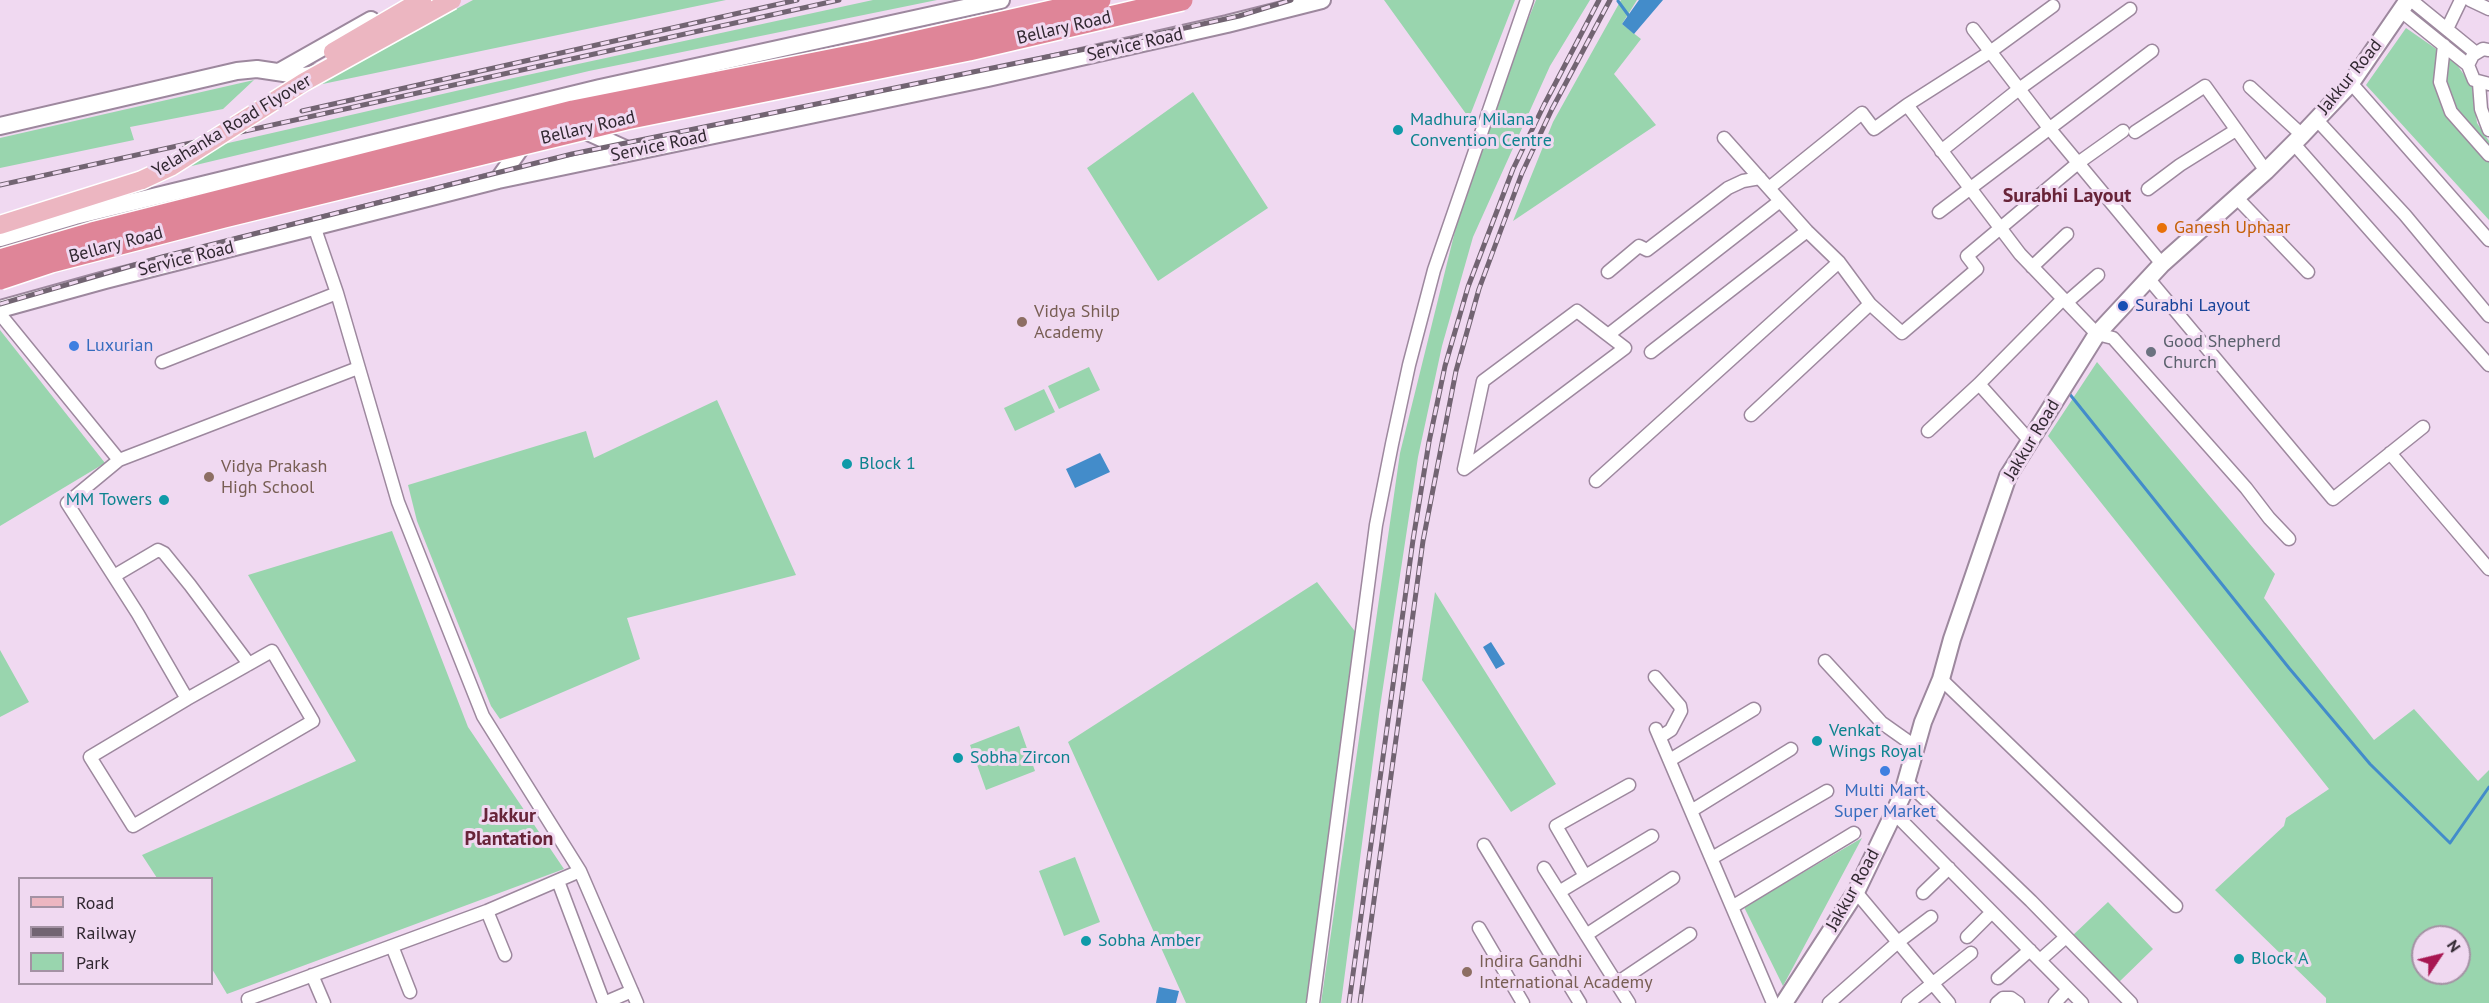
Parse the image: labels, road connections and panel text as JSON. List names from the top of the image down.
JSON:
{
  "streets": {
    "highway": ["Bellary Road"],
    "main road": ["Service Road", "Jakkur Road", "Yelahanka Road Flyover"]
  },
  "districts": ["Surabhi Layout", "Jakkur Plantation"],
  "places": [
    "Madhura Milana Convention Centre",
    "Ganesh Uphaar",
    "Surabhi Layout",
    "Vidya Shilp Academy",
    "Luxurian",
    "Good Shepherd Church",
    "Block 1",
    "Vidya Prakash High School",
    "MM Towers",
    "Venkat Wings Royal",
    "Sobha Zircon",
    "Multi Mart Super Market",
    "Sobha Amber",
    "Block A",
    "Indira Gandhi International Academy"
  ],
  "legend": ["Road", "Railway", "Park"],
  "north": "top right"
}
